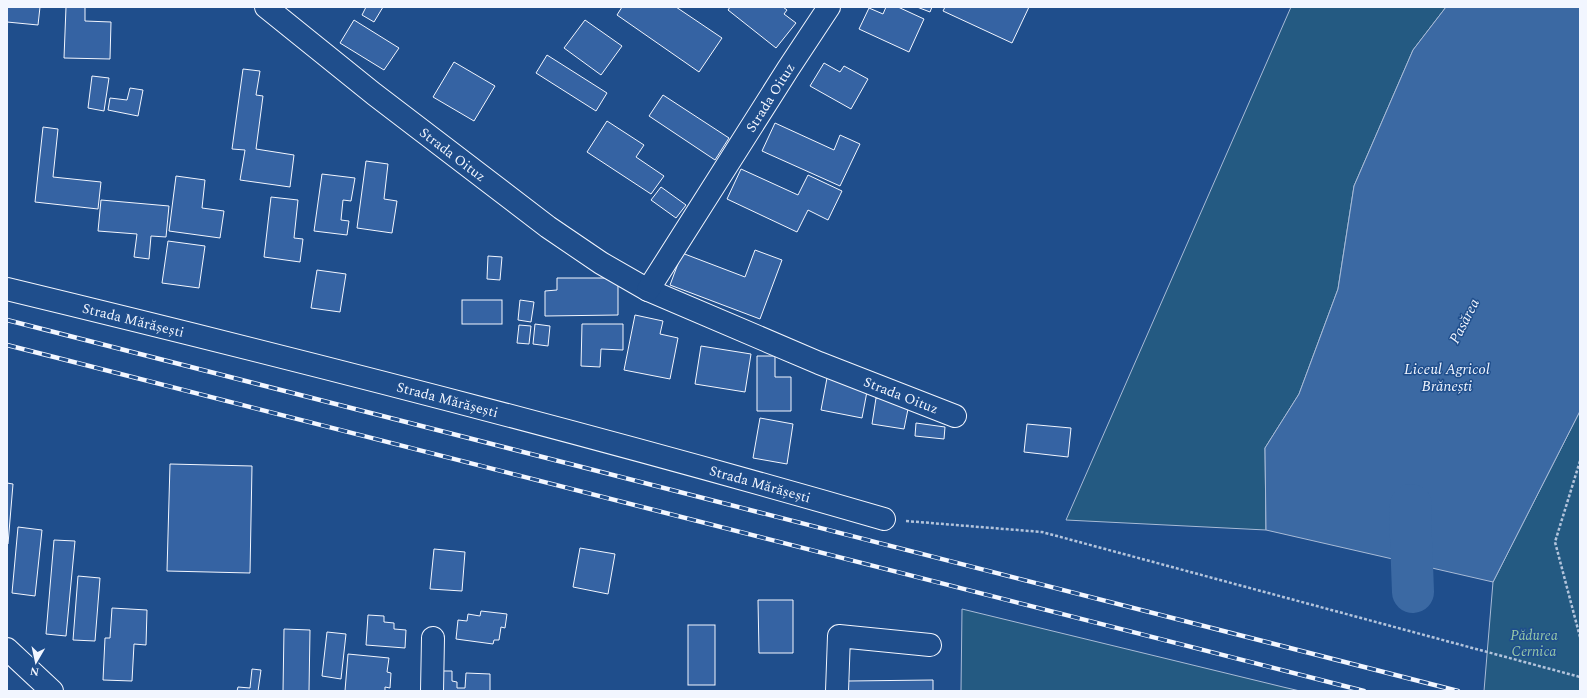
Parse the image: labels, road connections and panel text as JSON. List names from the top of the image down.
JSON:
{
  "streets": {
    "street": ["Strada Oituz", "Strada Mărășești"]
  },
  "water": ["Pasărea", "Liceul Agricol Brănești"],
  "parks": ["Pădurea Cernica"],
  "north": "bottom"
}
